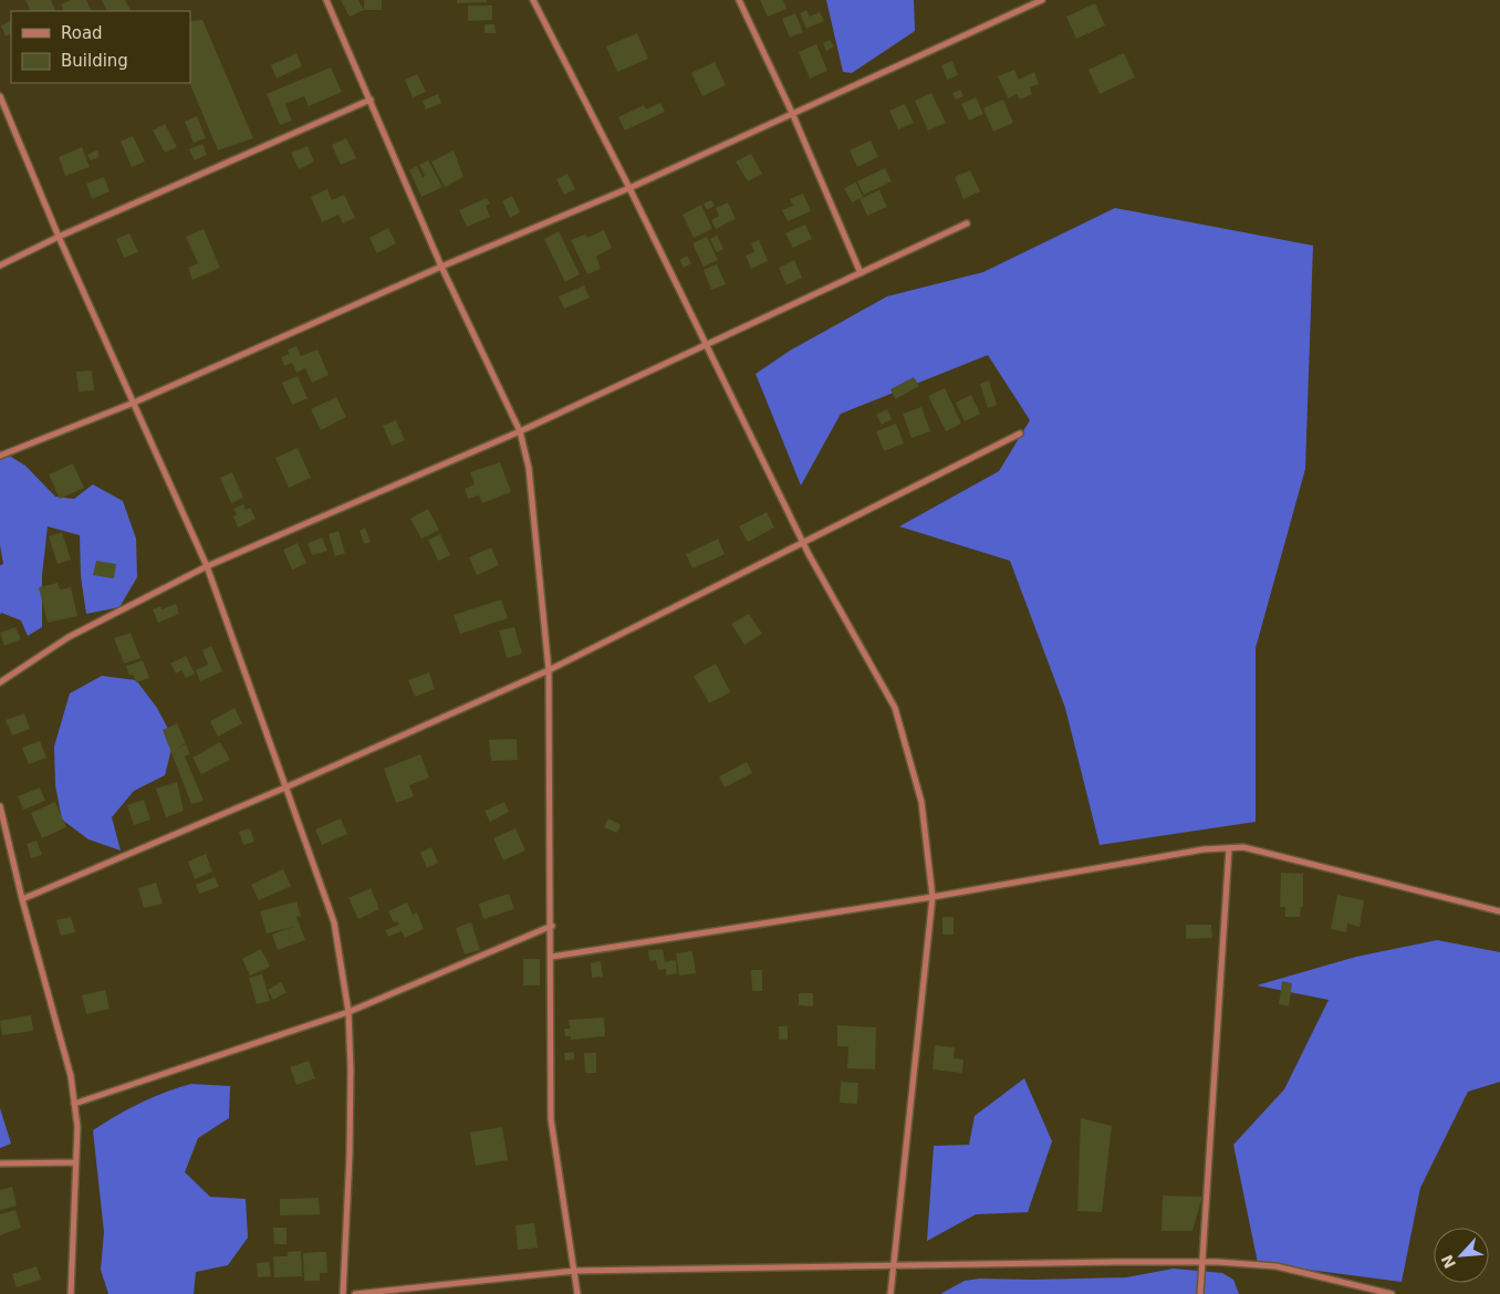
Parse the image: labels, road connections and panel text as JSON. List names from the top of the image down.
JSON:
{
  "legend": ["Road", "Building"],
  "north": "bottom left"
}
